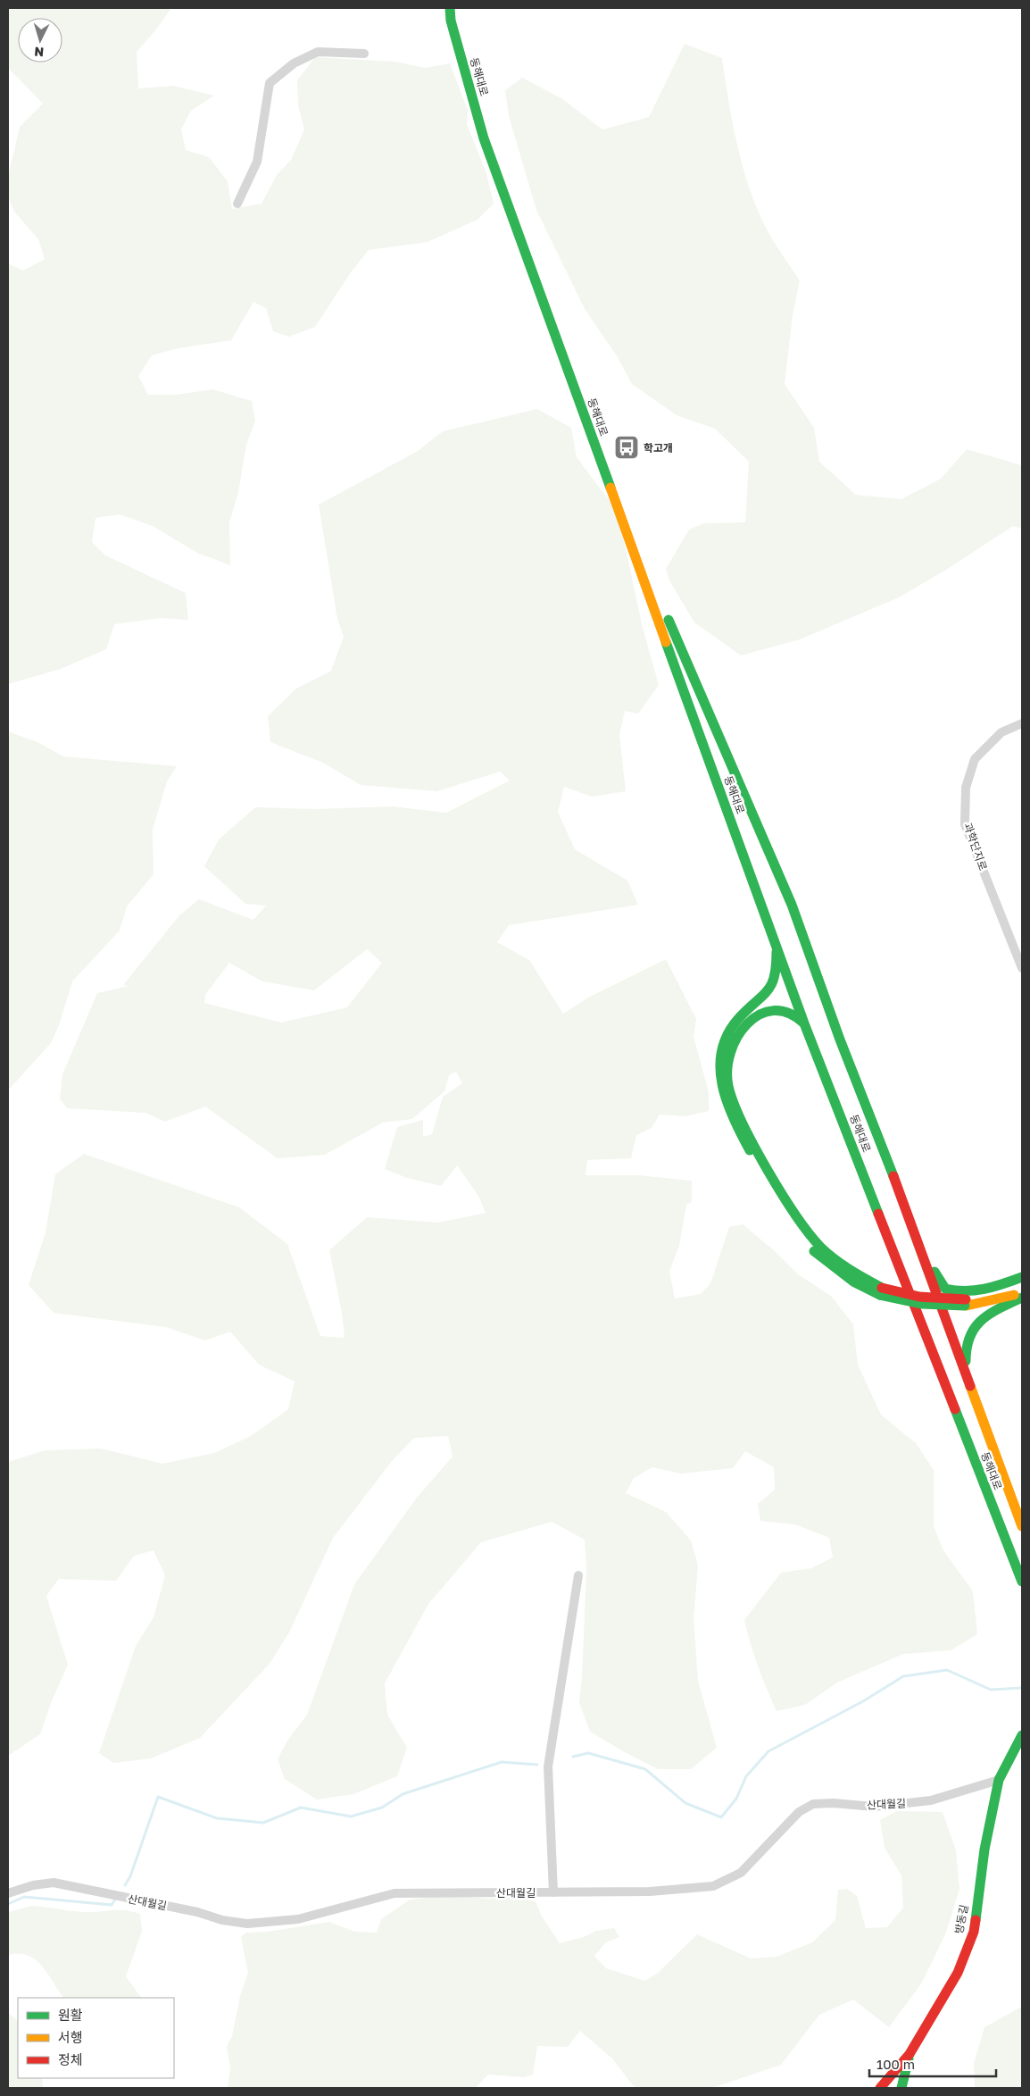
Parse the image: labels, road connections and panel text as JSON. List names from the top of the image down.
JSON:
{
  "streets": {
    "main road": ["동해대로", "방동길"],
    "street": ["과학단지로", "산대월길"]
  },
  "crossings": [
    ["산대월길", "방동길"]
  ],
  "places": {
    "bus stop": ["학고개"]
  },
  "legend": ["원활", "서행", "정체"],
  "scale_bar": "100 m",
  "north": "bottom"
}
